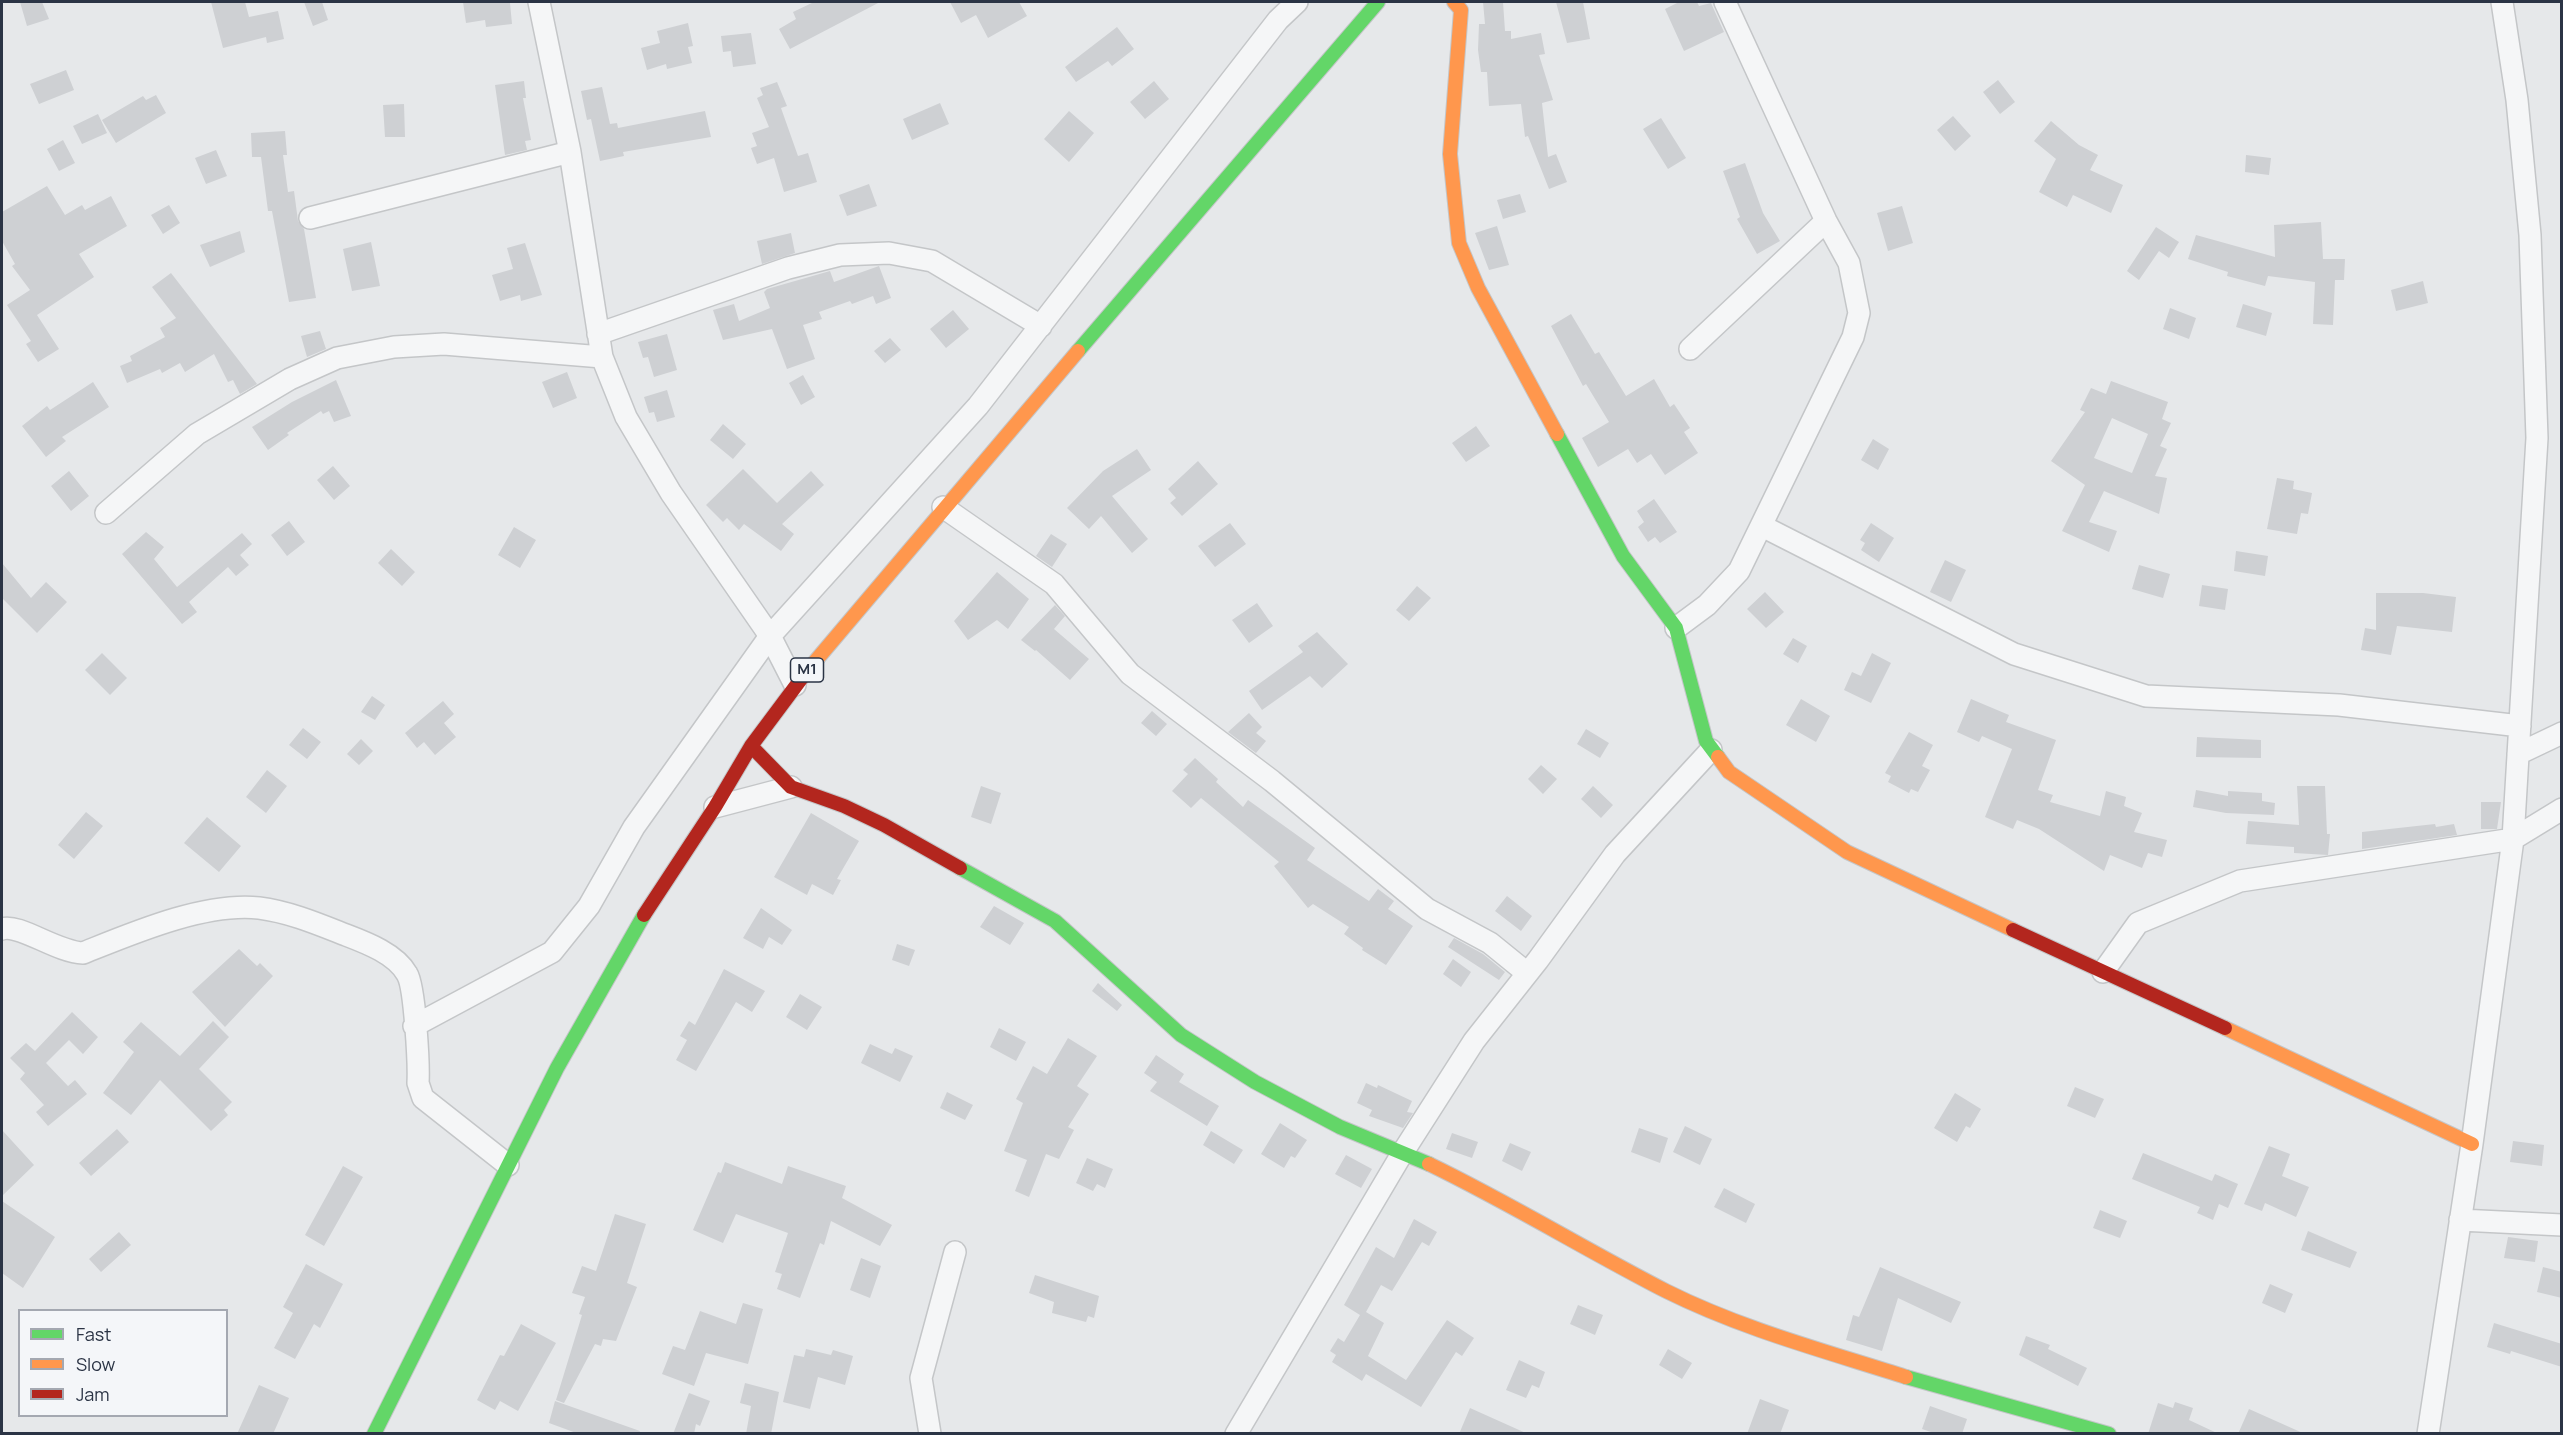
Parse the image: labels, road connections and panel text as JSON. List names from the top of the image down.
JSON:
{
  "streets": {
    "main road": ["M1"]
  },
  "legend": ["Fast", "Slow", "Jam"]
}
